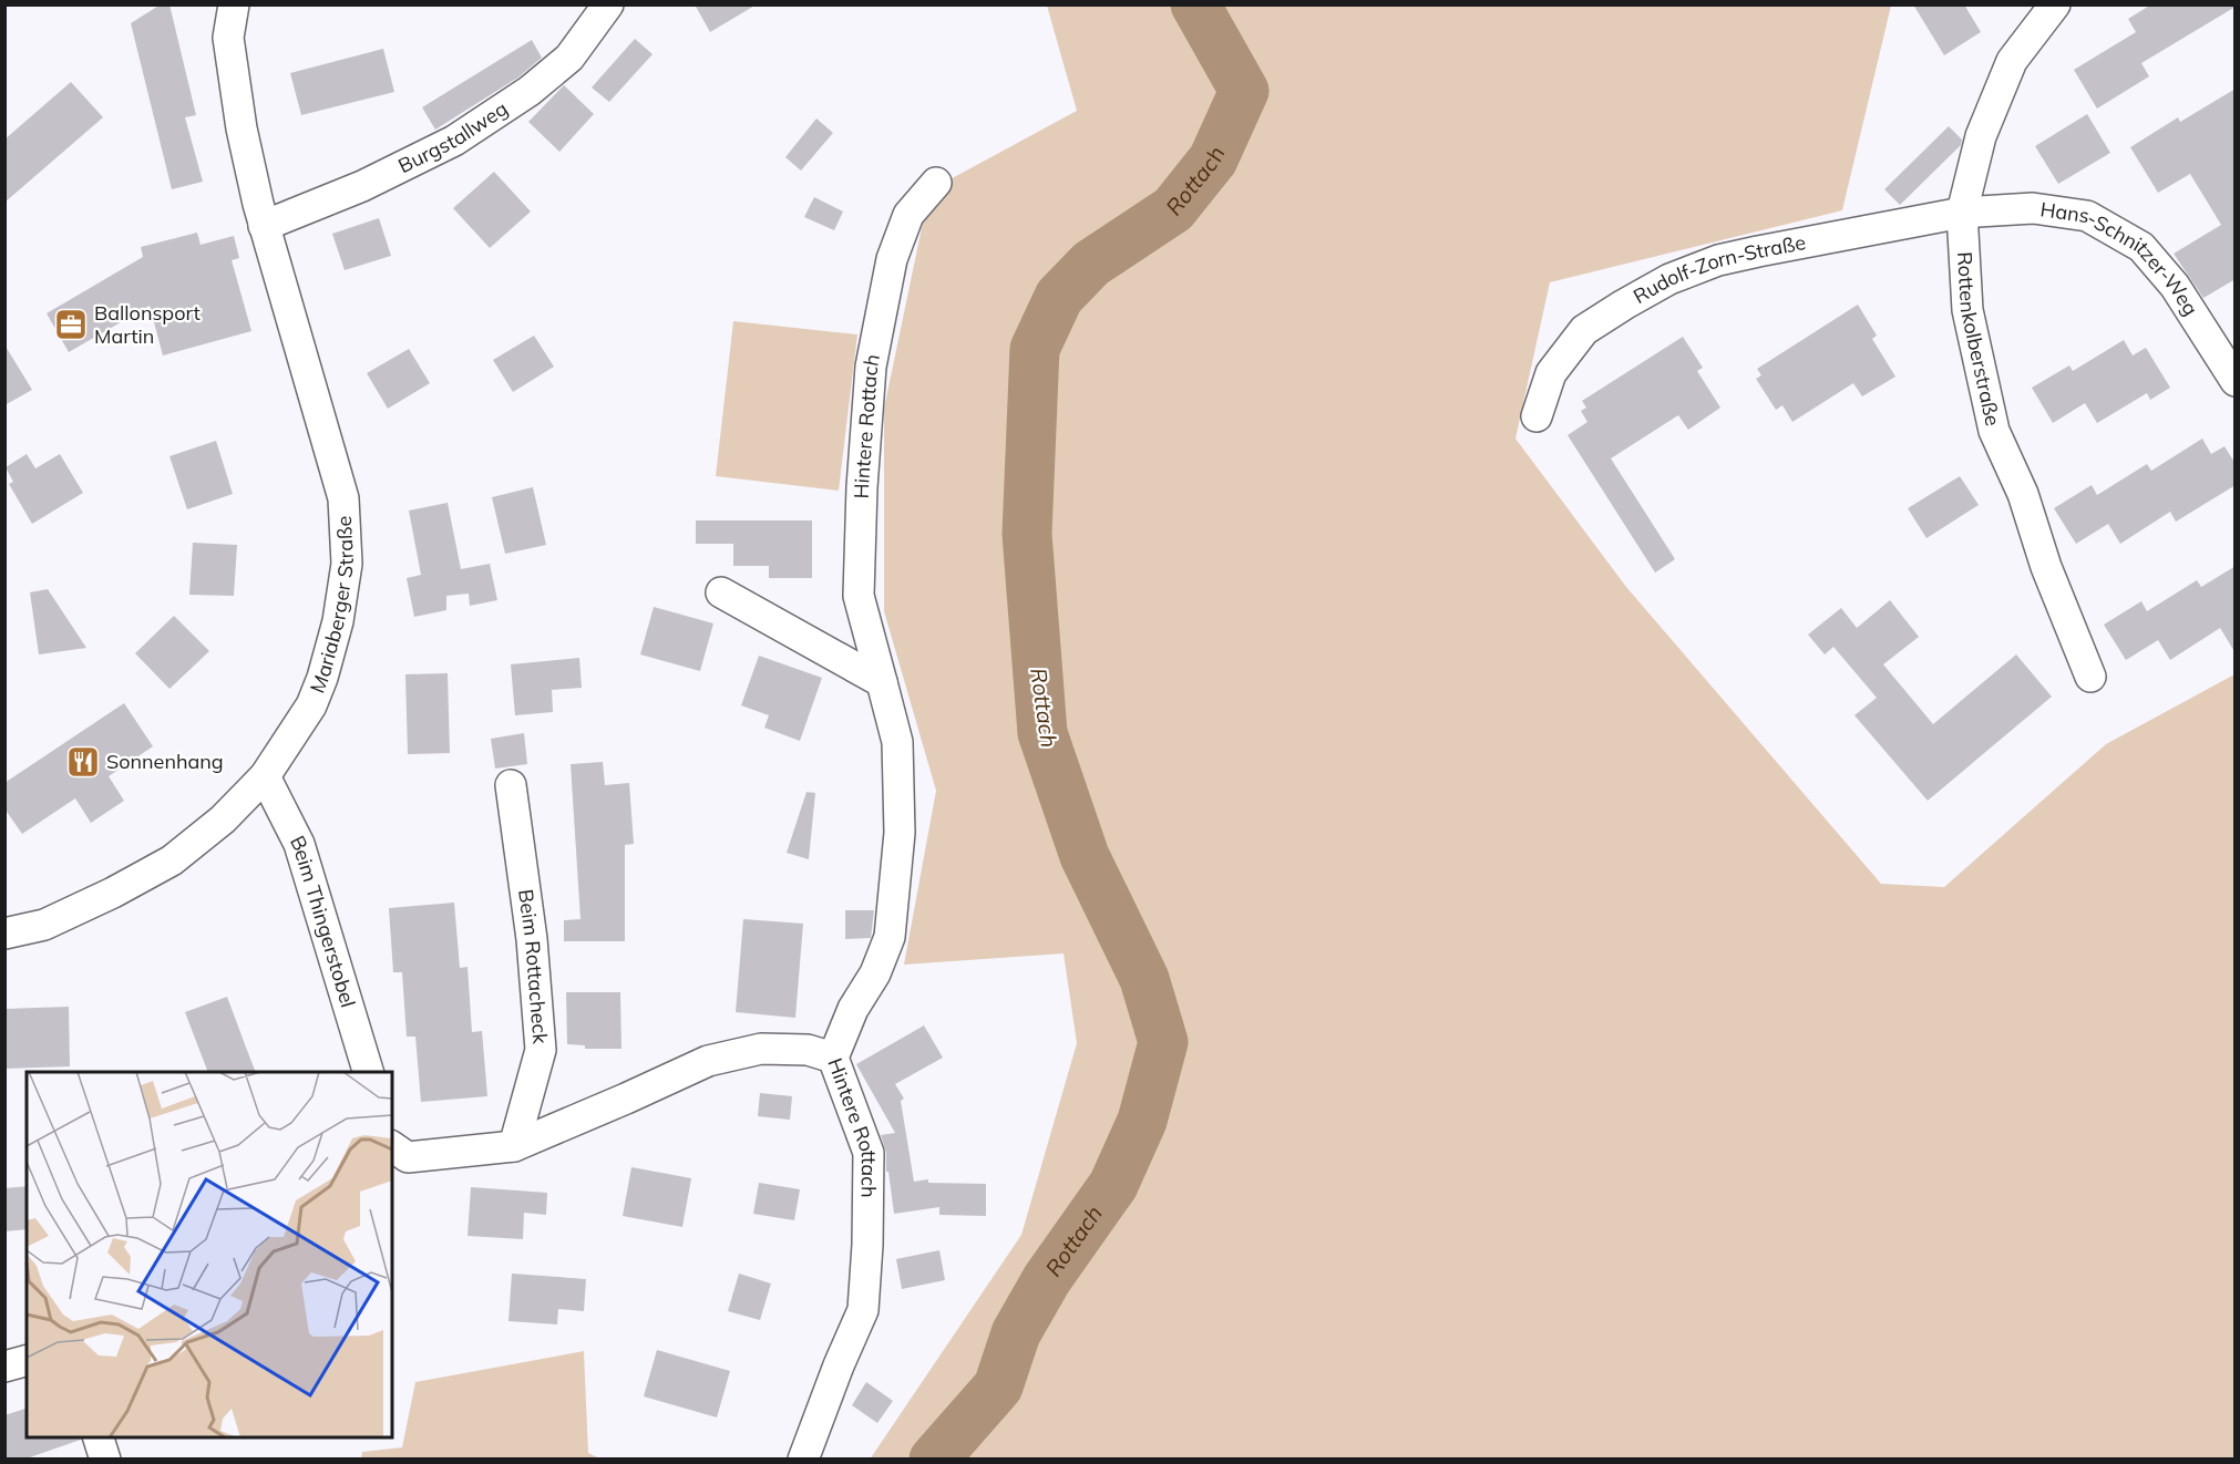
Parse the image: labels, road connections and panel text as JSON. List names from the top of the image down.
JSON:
{
  "streets": {
    "street": [
      "Burgstallweg",
      "Hans-Schnitzer-Weg",
      "Rudolf-Zorn-Straße",
      "Rottenkolberstraße",
      "Hintere Rottach",
      "Mariaberger Straße",
      "Beim Thingerstobel",
      "Beim Rottacheck"
    ]
  },
  "crossings": [
    ["Burgstallweg", "Mariaberger Straße"],
    ["Hans-Schnitzer-Weg", "Rudolf-Zorn-Straße"],
    ["Hans-Schnitzer-Weg", "Rottenkolberstraße"],
    ["Rudolf-Zorn-Straße", "Rottenkolberstraße"],
    ["Mariaberger Straße", "Beim Thingerstobel"]
  ],
  "water": ["Rottach"],
  "places": {
    "office": ["Ballonsport Martin"],
    "restaurant": ["Sonnenhang"]
  }
}
